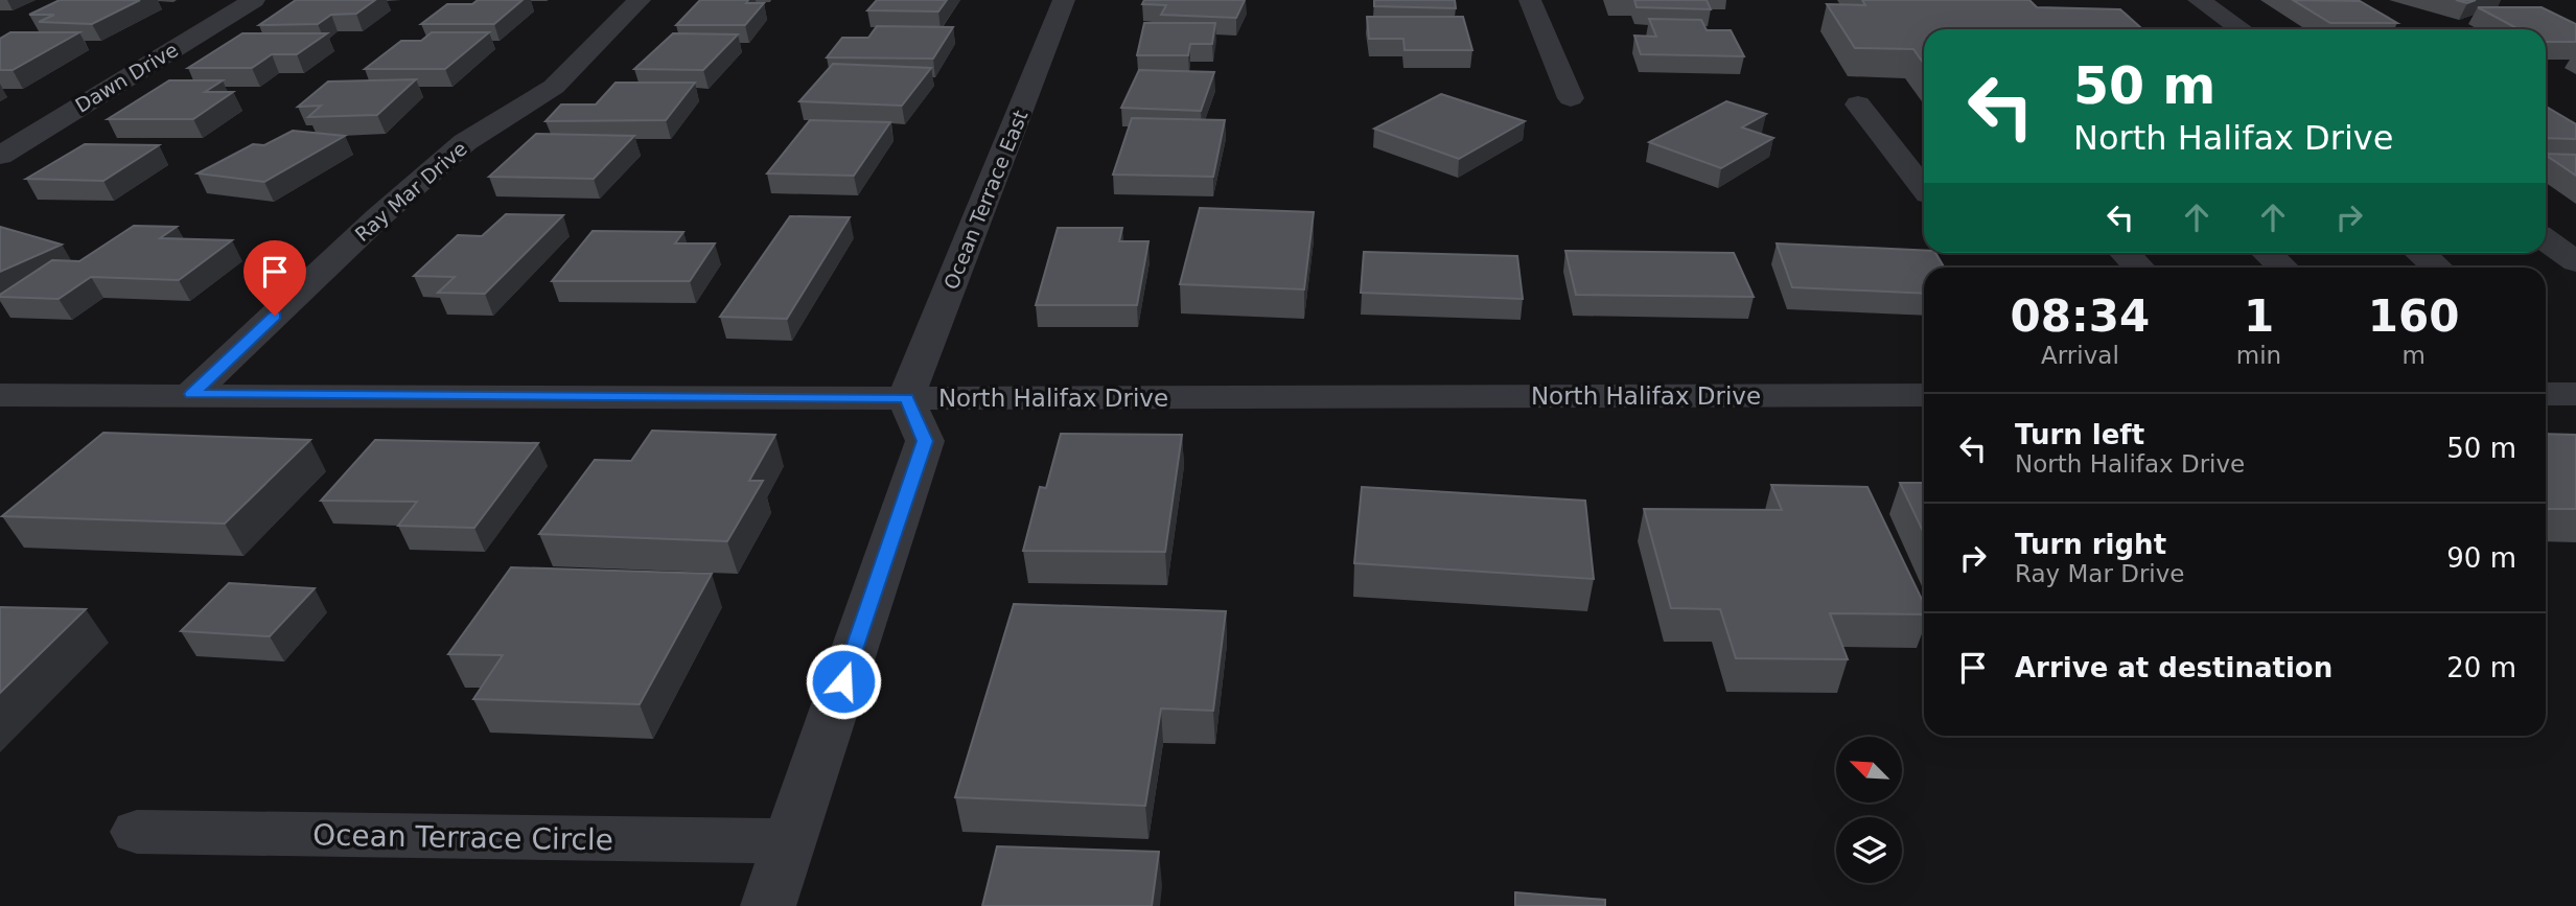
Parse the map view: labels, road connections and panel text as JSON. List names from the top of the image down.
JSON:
{
  "streets": {
    "street": [
      "Dawn Drive",
      "Ray Mar Drive",
      "Ocean Terrace East",
      "North Halifax Drive",
      "Ocean Terrace Circle"
    ]
  },
  "crossings": [
    ["Ray Mar Drive", "North Halifax Drive"],
    ["Ocean Terrace East", "North Halifax Drive"]
  ],
  "north": "top left",
  "page": {
    "turn": ["50 m", "North Halifax Drive"],
    "eta": [
      "08:34",
      "Arrival",
      "1",
      "min",
      "160",
      "m"
    ],
    "list": [
      {
        "name": "Turn left",
        "note": "North Halifax Drive",
        "value": "50 m"
      },
      {
        "name": "Turn right",
        "note": "Ray Mar Drive",
        "value": "90 m"
      },
      {
        "name": "Arrive at destination",
        "value": "20 m"
      }
    ]
  }
}
